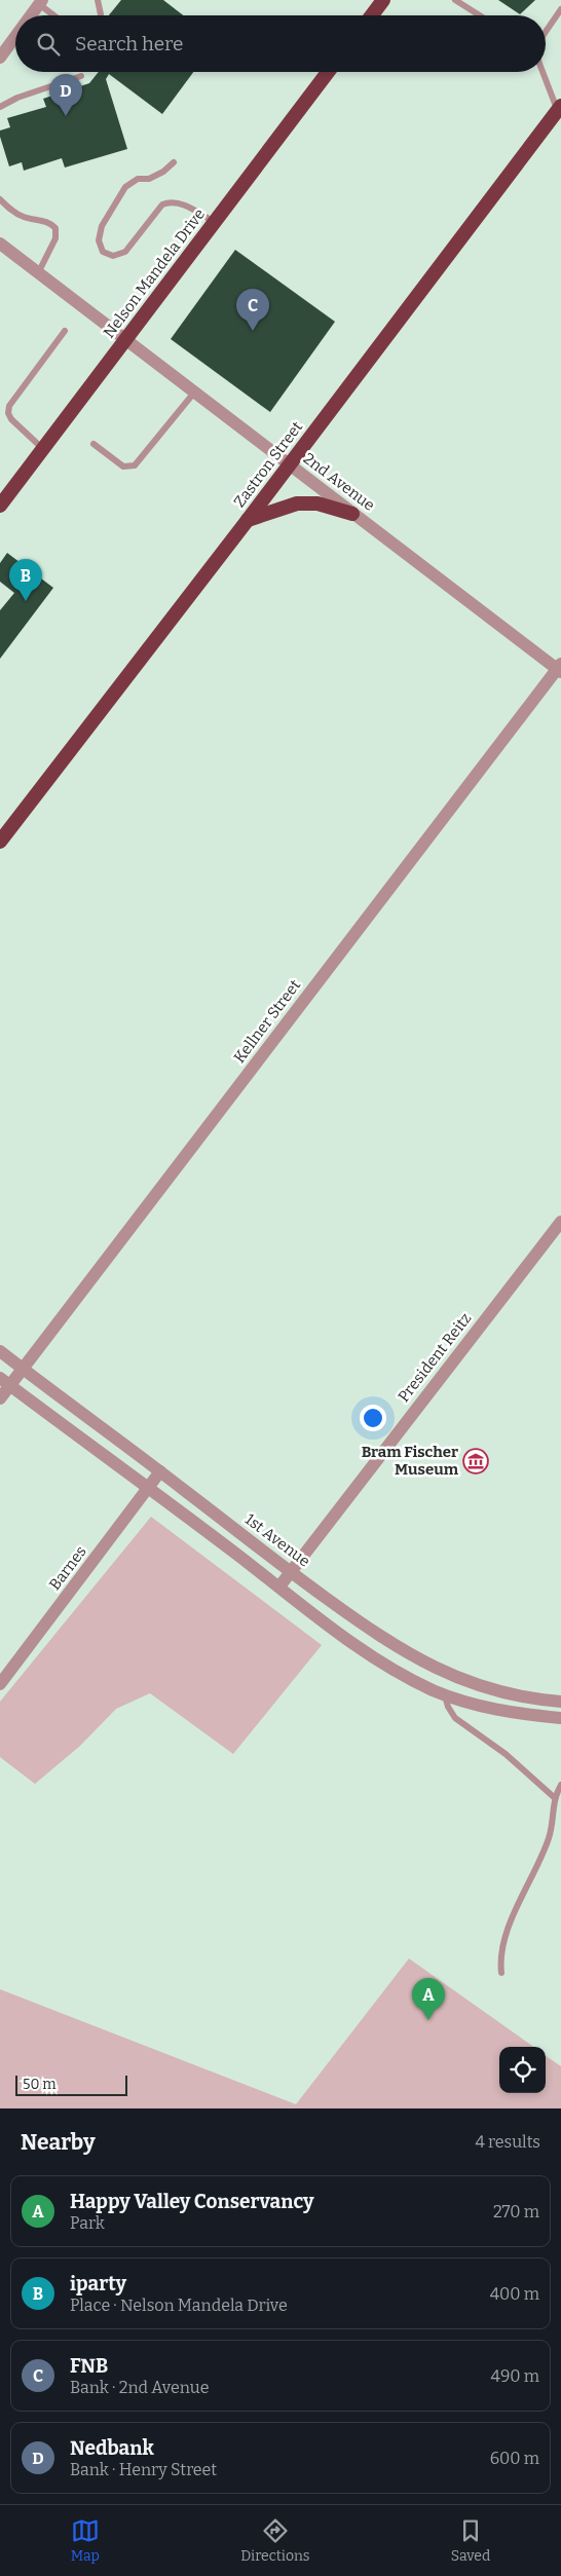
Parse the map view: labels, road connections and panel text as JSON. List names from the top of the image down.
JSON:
{
  "streets": {
    "highway": ["Nelson Mandela Drive", "Zastron Street"],
    "street": [
      "2nd Avenue",
      "Kellner Street",
      "President Reitz",
      "1st Avenue",
      "Barnes"
    ]
  },
  "crossings": [
    ["Nelson Mandela Drive", "2nd Avenue"],
    ["Zastron Street", "2nd Avenue"],
    ["2nd Avenue", "Kellner Street"],
    ["Kellner Street", "1st Avenue"],
    ["President Reitz", "1st Avenue"],
    ["1st Avenue", "Barnes"]
  ],
  "places": {
    "museum": ["Bram Fischer Museum"]
  },
  "scale_bar": "50 m",
  "page": {
    "search": "Search here",
    "pins": [
      "D",
      "C",
      "B",
      "A"
    ],
    "scale": "50 m",
    "heading": ["Nearby", "4 results"],
    "list": [
      {
        "mark": "A",
        "name": "Happy Valley Conservancy",
        "note": "Park",
        "value": "270 m"
      },
      {
        "mark": "B",
        "name": "iparty",
        "note": "Place · Nelson Mandela Drive",
        "value": "400 m"
      },
      {
        "mark": "C",
        "name": "FNB",
        "note": "Bank · 2nd Avenue",
        "value": "490 m"
      },
      {
        "mark": "D",
        "name": "Nedbank",
        "note": "Bank · Henry Street",
        "value": "600 m"
      }
    ],
    "nav": ["Map", "Directions", "Saved"]
  }
}
